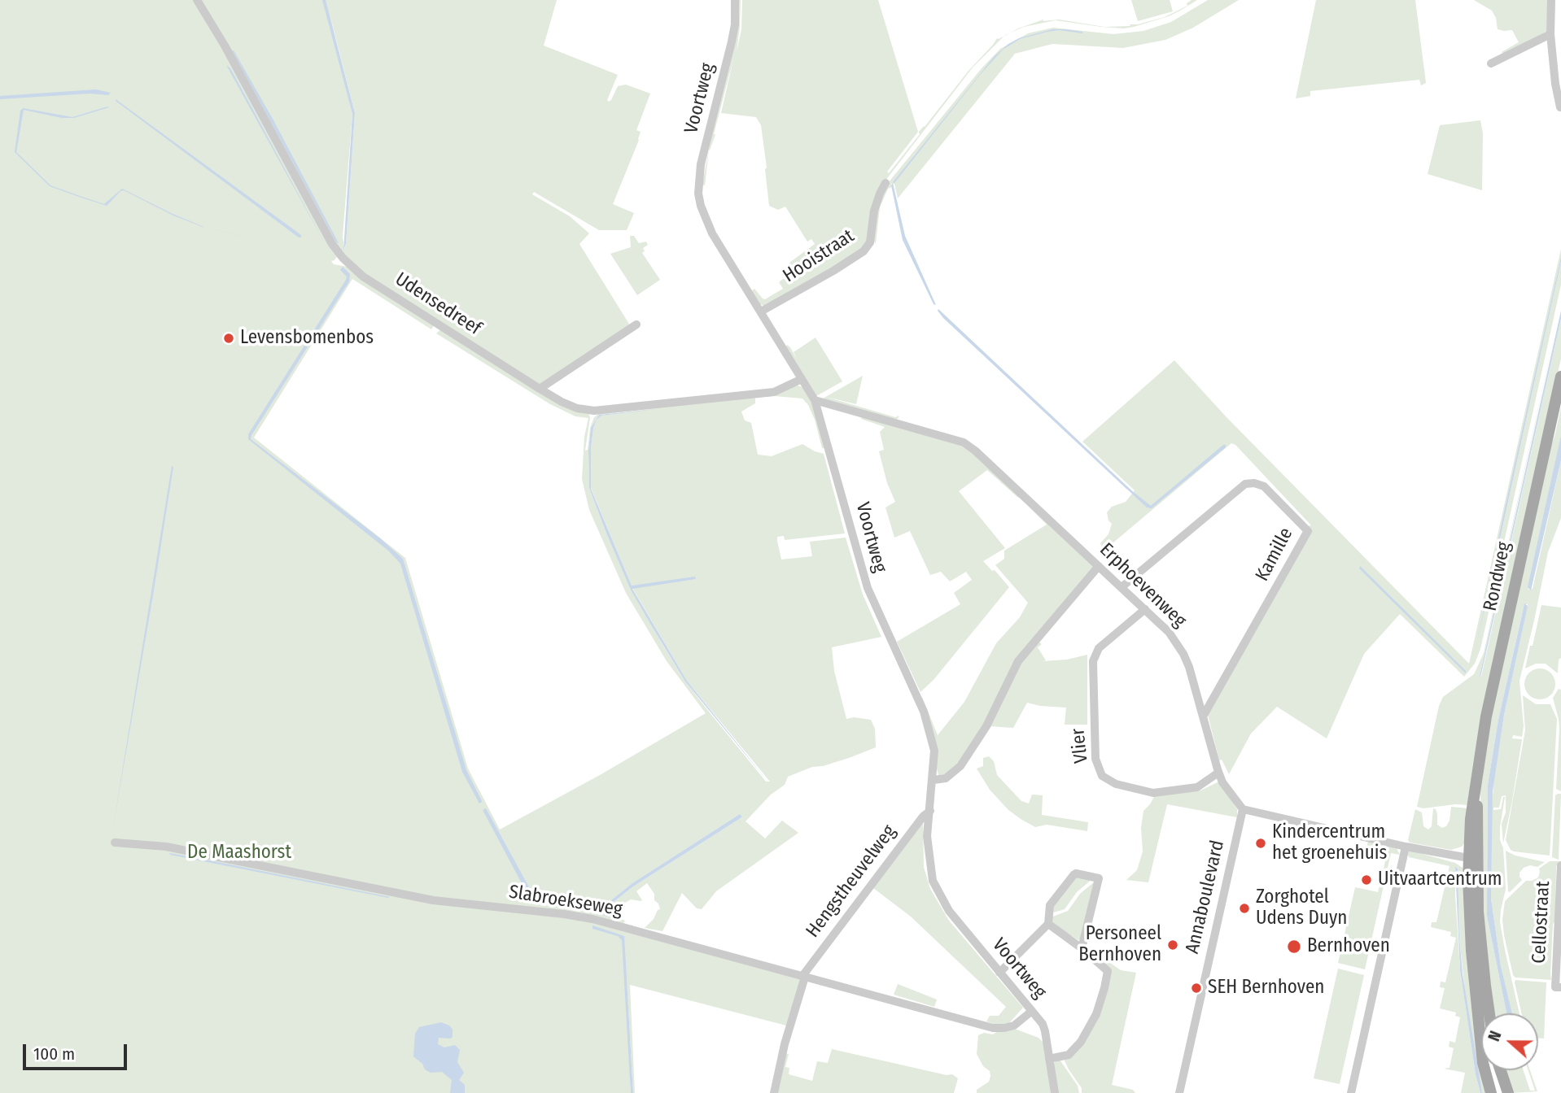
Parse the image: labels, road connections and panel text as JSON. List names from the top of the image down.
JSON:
{
  "streets": {
    "main road": ["Rondweg"],
    "street": [
      "Voortweg",
      "Hooistraat",
      "Udensedreef",
      "Kamille",
      "Erphoevenweg",
      "Vlier",
      "Hengstheuvelweg",
      "Annaboulevard",
      "Slabroekseweg",
      "Cellostraat"
    ]
  },
  "crossings": [
    ["Voortweg", "Hooistraat"],
    ["Voortweg", "Udensedreef"],
    ["Voortweg", "Erphoevenweg"],
    ["Voortweg", "Hengstheuvelweg"],
    ["Voortweg", "Slabroekseweg"],
    ["Kamille", "Erphoevenweg"],
    ["Erphoevenweg", "Vlier"],
    ["Erphoevenweg", "Annaboulevard"],
    ["Hengstheuvelweg", "Slabroekseweg"]
  ],
  "parks": ["De Maashorst"],
  "places": [
    "Levensbomenbos",
    "Kindercentrum het groenehuis",
    "Uitvaartcentrum",
    "Zorghotel Udens Duyn",
    "Personeel Bernhoven",
    "Bernhoven",
    "SEH Bernhoven"
  ],
  "scale_bar": "100 m",
  "north": "left"
}
